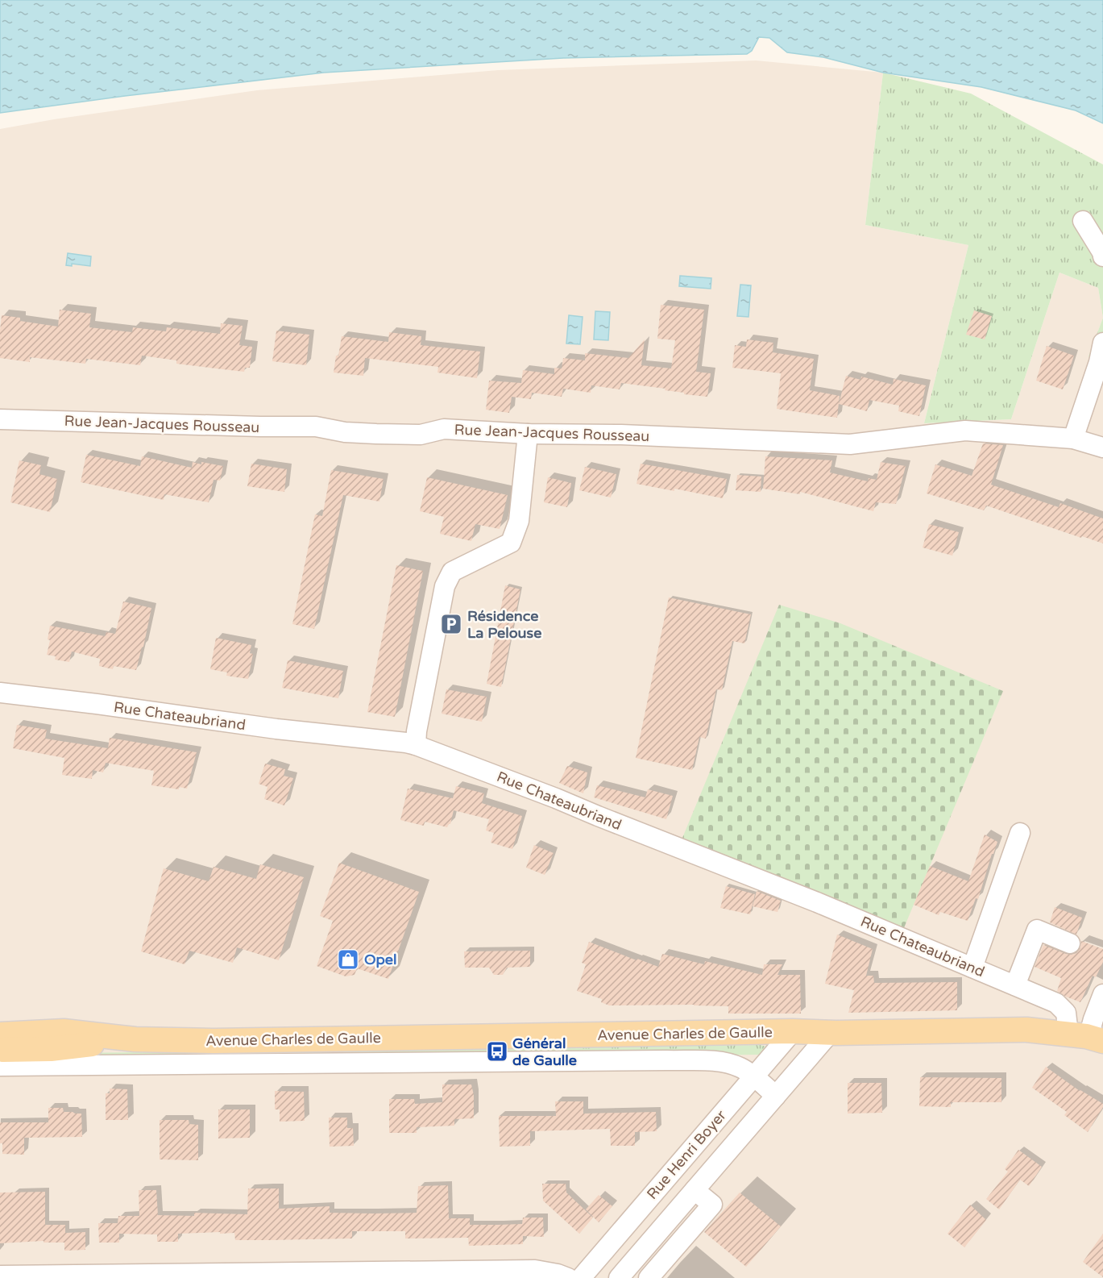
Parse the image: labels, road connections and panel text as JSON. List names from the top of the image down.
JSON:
{
  "streets": {
    "main road": ["Avenue Charles de Gaulle"],
    "street": ["Rue Jean-Jacques Rousseau", "Rue Chateaubriand", "Rue Henri Boyer"]
  },
  "crossings": [
    ["Rue Chateaubriand", "Avenue Charles de Gaulle"],
    ["Avenue Charles de Gaulle", "Rue Henri Boyer"]
  ],
  "places": {
    "parking": ["Résidence La Pelouse"],
    "shop": ["Opel"],
    "bus stop": ["Général de Gaulle"]
  }
}
